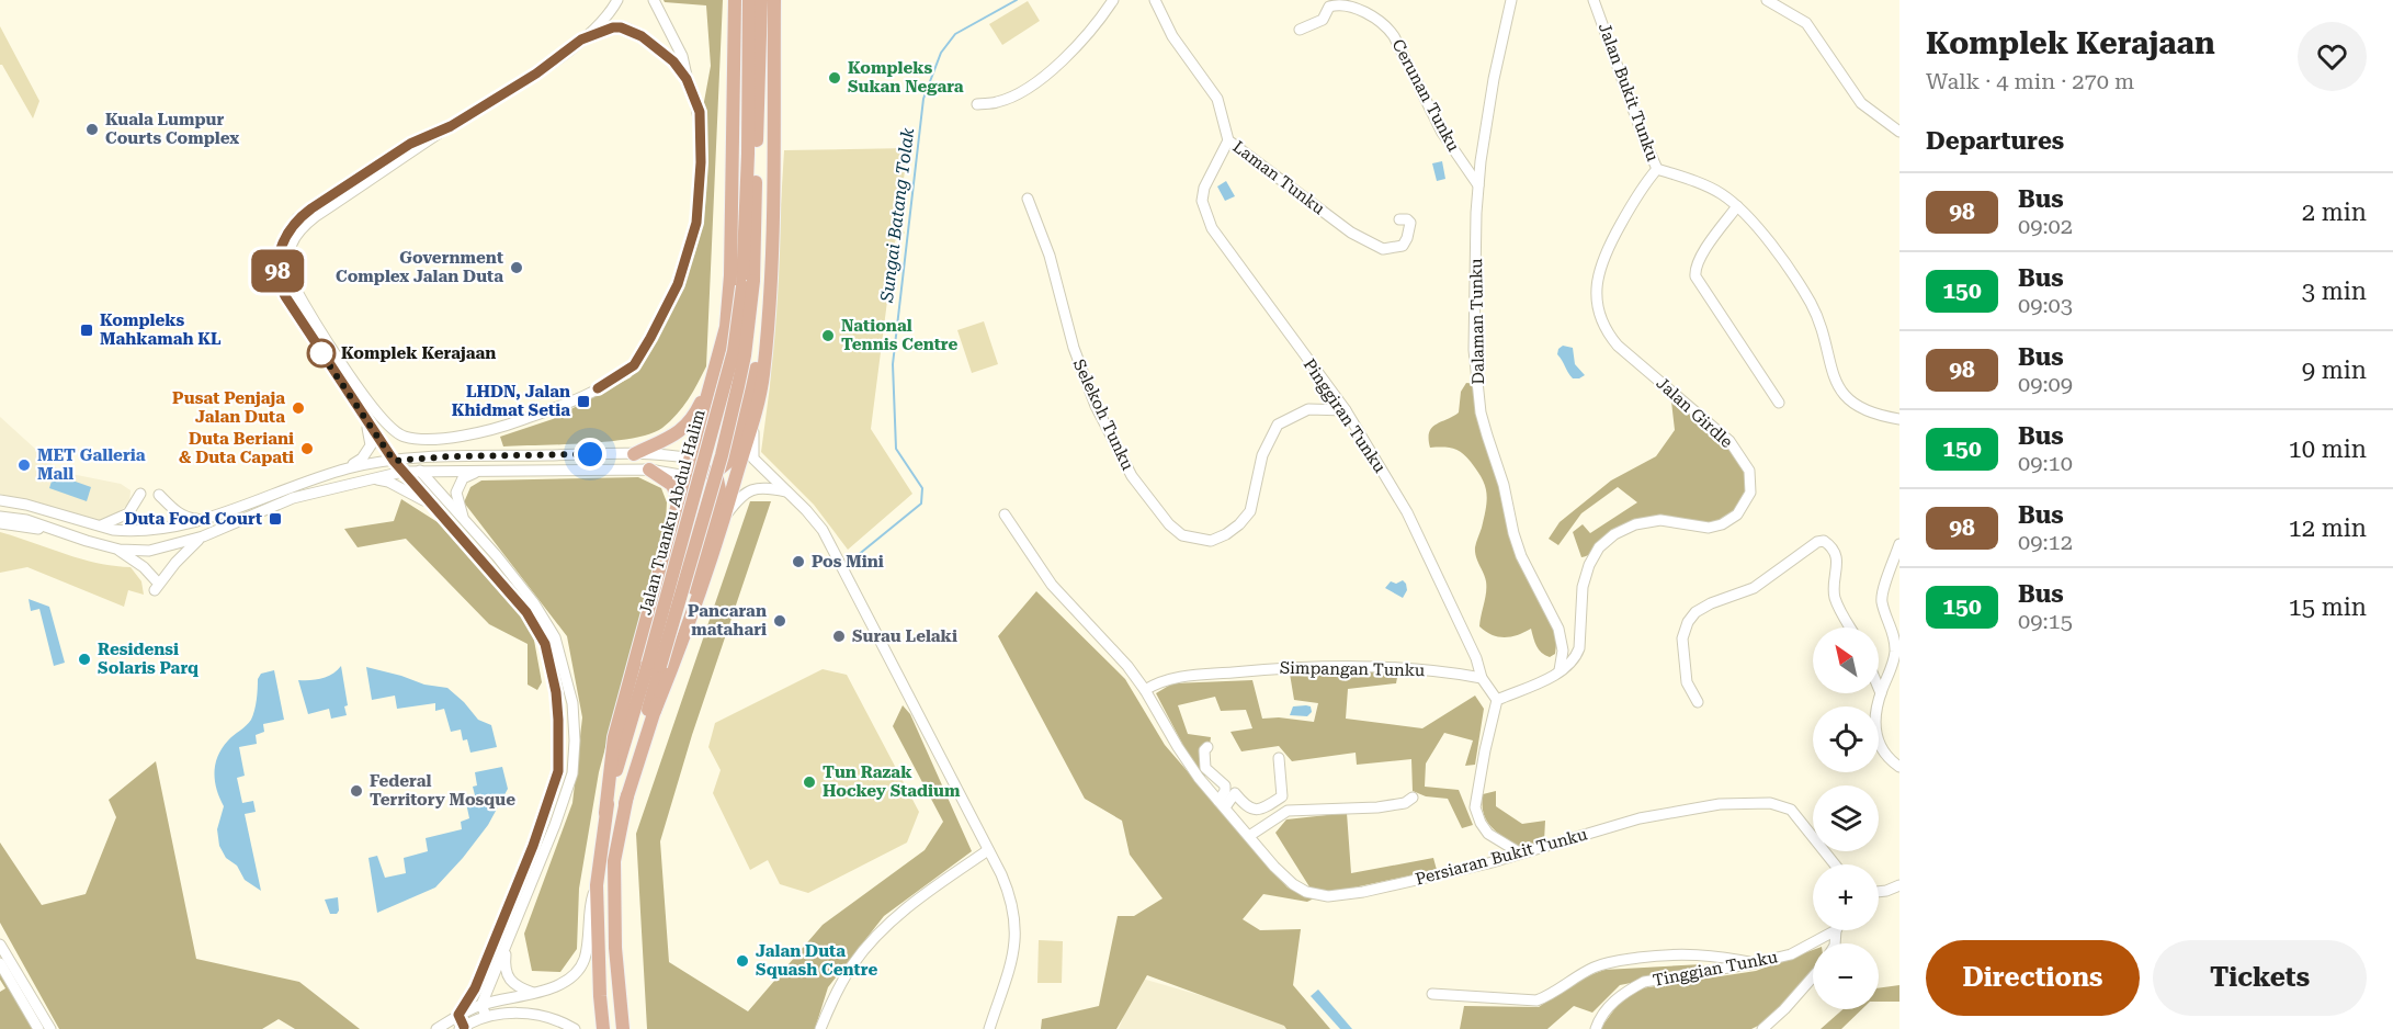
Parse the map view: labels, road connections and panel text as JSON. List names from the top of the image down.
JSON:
{
  "streets": {
    "main road": ["Jalan Tuanku Abdul Halim"],
    "street": [
      "Jalan Bukit Tunku",
      "Cerunan Tunku",
      "Laman Tunku",
      "Dalaman Tunku",
      "Jalan Girdle",
      "Selekoh Tunku",
      "Pinggiran Tunku",
      "Simpangan Tunku",
      "Persiaran Bukit Tunku",
      "Tinggian Tunku"
    ]
  },
  "crossings": [
    ["Jalan Bukit Tunku", "Jalan Girdle"],
    ["Cerunan Tunku", "Dalaman Tunku"],
    ["Laman Tunku", "Pinggiran Tunku"],
    ["Dalaman Tunku", "Jalan Girdle"],
    ["Jalan Girdle", "Pinggiran Tunku"],
    ["Selekoh Tunku", "Pinggiran Tunku"],
    ["Pinggiran Tunku", "Simpangan Tunku"],
    ["Simpangan Tunku", "Persiaran Bukit Tunku"]
  ],
  "water": ["Sungai Batang Tolak"],
  "places": {
    "other": [
      "Kompleks Sukan Negara",
      "Kuala Lumpur Courts Complex",
      "Government Complex Jalan Duta",
      "National Tennis Centre",
      "Komplek Kerajaan",
      "Pusat Penjaja Jalan Duta",
      "Duta Beriani & Duta Capati",
      "MET Galleria Mall",
      "Pos Mini",
      "Pancaran matahari",
      "Surau Lelaki",
      "Residensi Solaris Parq",
      "Tun Razak Hockey Stadium",
      "Federal Territory Mosque",
      "Jalan Duta Squash Centre"
    ],
    "transit": ["Kompleks Mahkamah KL", "LHDN, Jalan Khidmat Setia", "Duta Food Court"]
  },
  "lines": ["bus line 98"],
  "north": "top left",
  "page": {
    "on_map": "98",
    "heading": [
      ["Komplek Kerajaan", "Walk · 4 min · 270 m"],
      "Departures"
    ],
    "list": [
      {
        "mark": "98",
        "name": "Bus",
        "note": "09:02",
        "value": "2 min"
      },
      {
        "mark": "150",
        "name": "Bus",
        "note": "09:03",
        "value": "3 min"
      },
      {
        "mark": "98",
        "name": "Bus",
        "note": "09:09",
        "value": "9 min"
      },
      {
        "mark": "150",
        "name": "Bus",
        "note": "09:10",
        "value": "10 min"
      },
      {
        "mark": "98",
        "name": "Bus",
        "note": "09:12",
        "value": "12 min"
      },
      {
        "mark": "150",
        "name": "Bus",
        "note": "09:15",
        "value": "15 min"
      }
    ],
    "map_buttons": ["+", "−"],
    "buttons": ["Directions", "Tickets"]
  }
}
